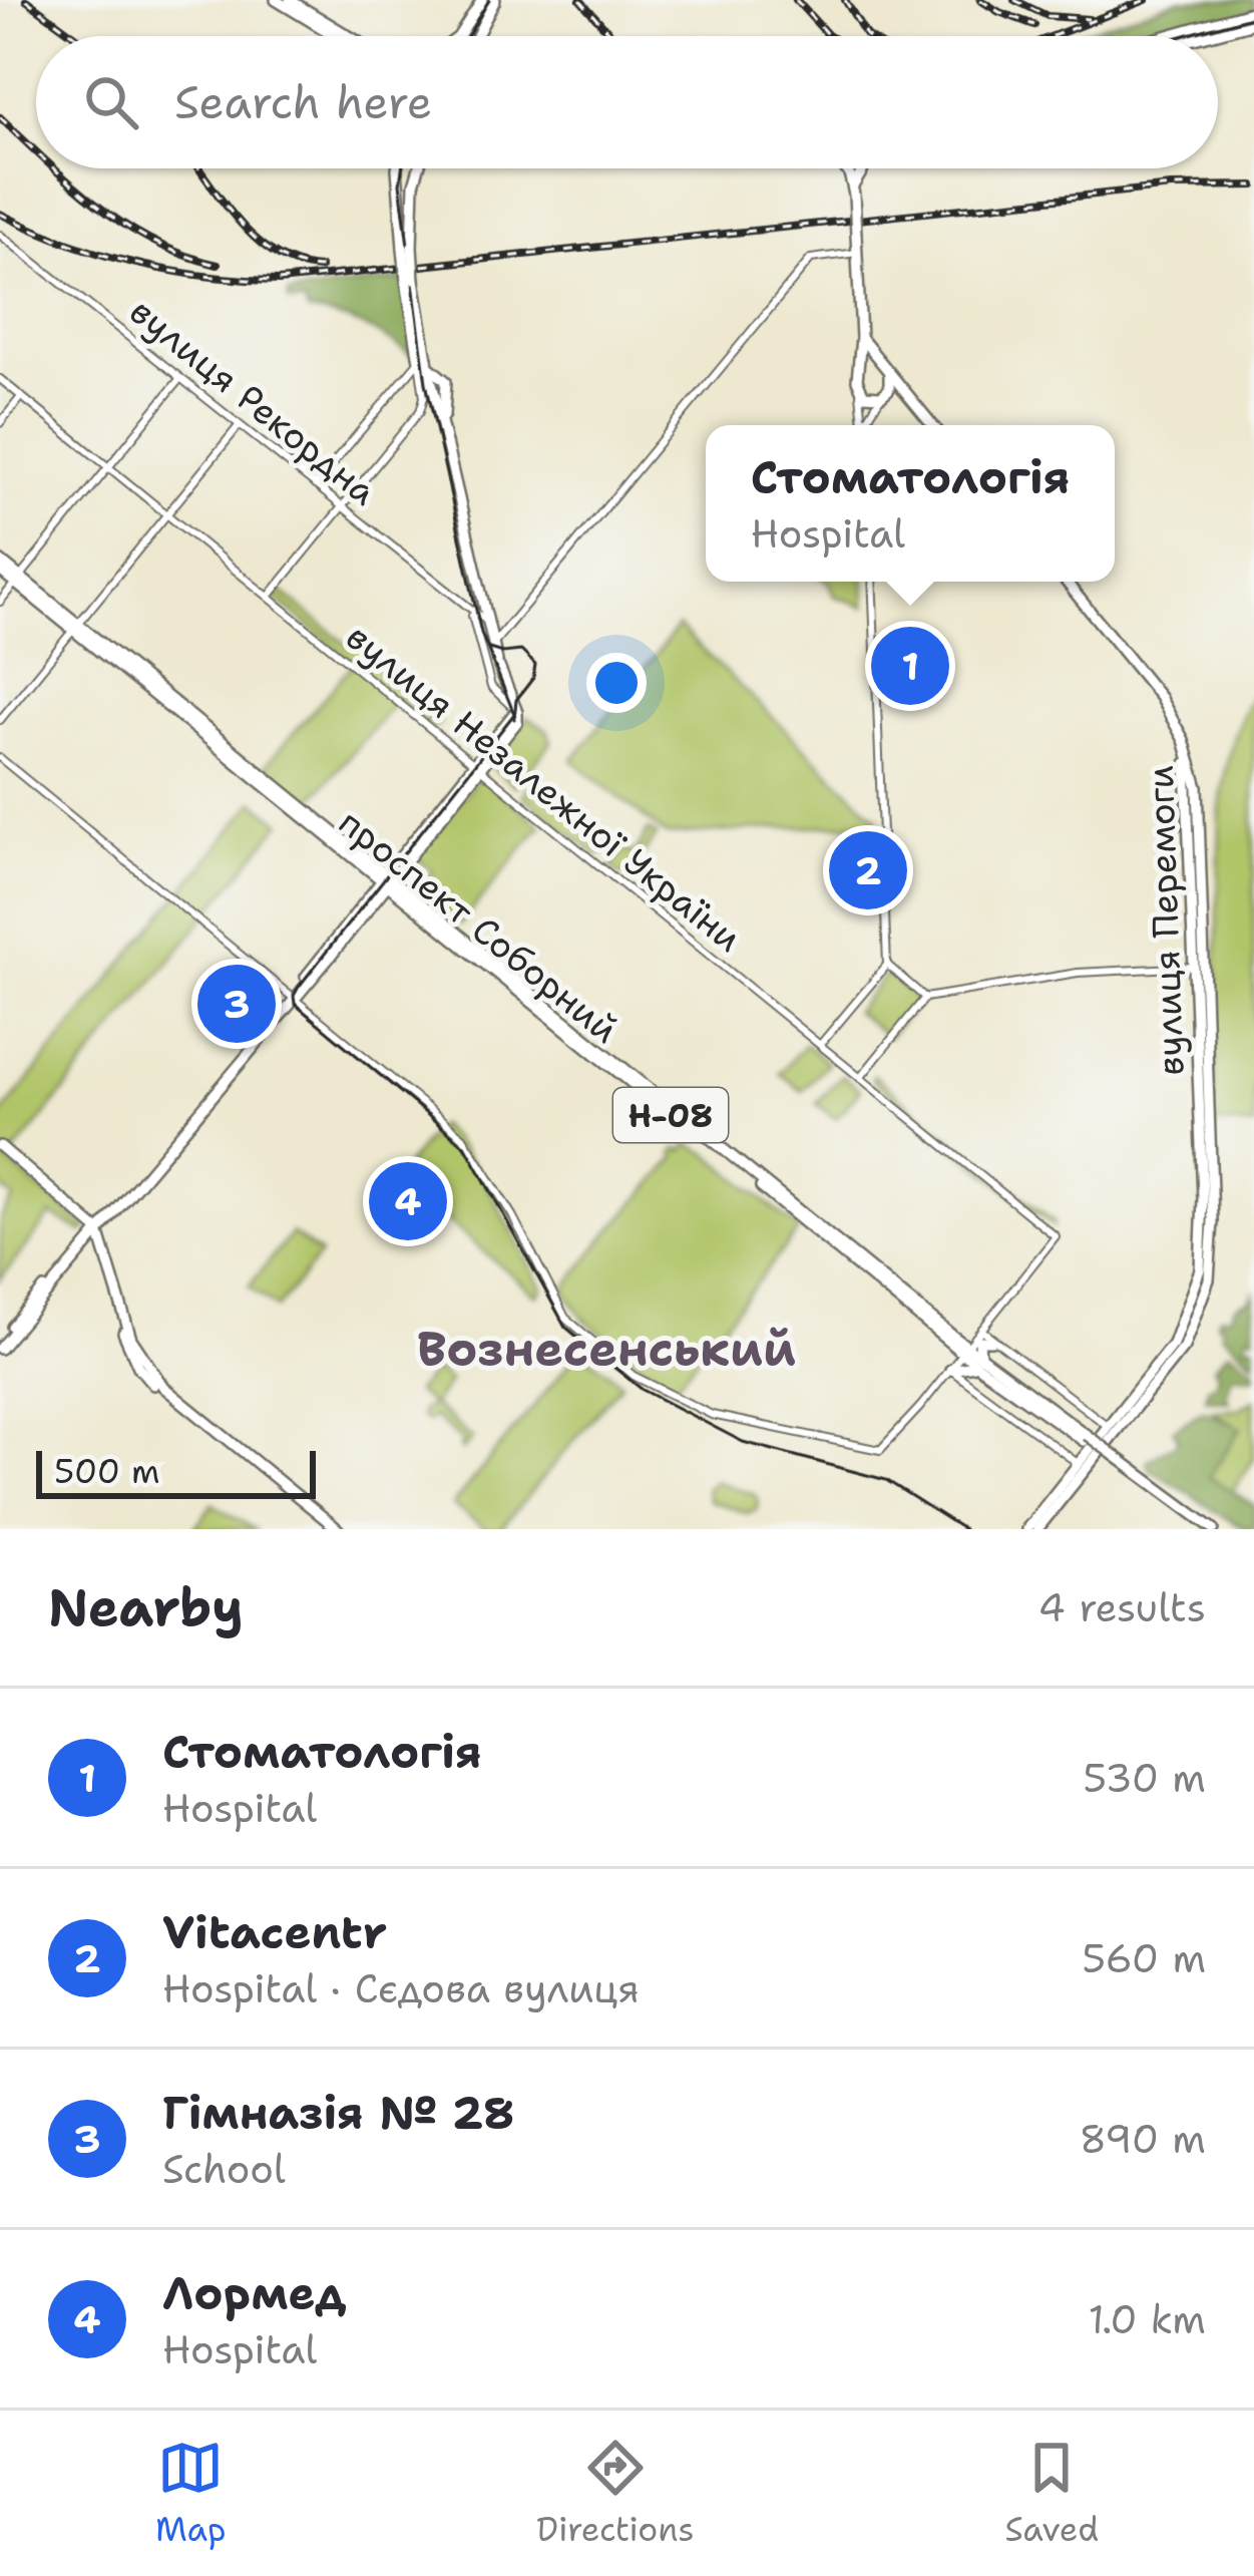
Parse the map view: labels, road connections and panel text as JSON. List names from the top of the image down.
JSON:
{
  "streets": {
    "main road": ["вулиця Перемоги", "проспект Соборний", "Н-08"],
    "street": ["вулиця Рекордна", "вулиця Незалежної України"]
  },
  "crossings": [
    ["проспект Соборний", "Н-08"]
  ],
  "districts": ["Вознесенський"],
  "scale_bar": "500 m",
  "page": {
    "search": "Search here",
    "popup": ["Стоматологія", "Hospital"],
    "pins": [
      "1",
      "2",
      "3",
      "4"
    ],
    "scale": "500 m",
    "heading": ["Nearby", "4 results"],
    "list": [
      {
        "mark": "1",
        "name": "Стоматологія",
        "note": "Hospital",
        "value": "530 m"
      },
      {
        "mark": "2",
        "name": "Vitacentr",
        "note": "Hospital · Сєдова вулиця",
        "value": "560 m"
      },
      {
        "mark": "3",
        "name": "Гімназія № 28",
        "note": "School",
        "value": "890 m"
      },
      {
        "mark": "4",
        "name": "Лормед",
        "note": "Hospital",
        "value": "1.0 km"
      }
    ],
    "nav": ["Map", "Directions", "Saved"]
  }
}
